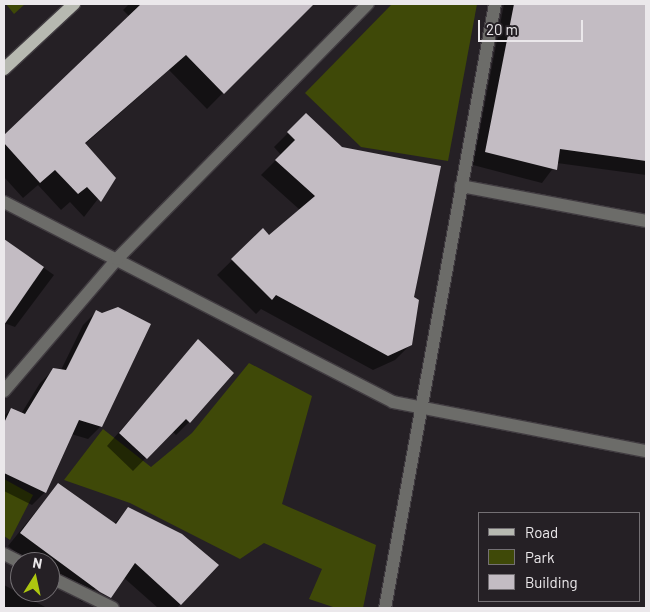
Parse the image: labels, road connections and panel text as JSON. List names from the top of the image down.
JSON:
{
  "legend": ["Road", "Park", "Building"],
  "scale_bar": "20 m",
  "north": "top"
}
